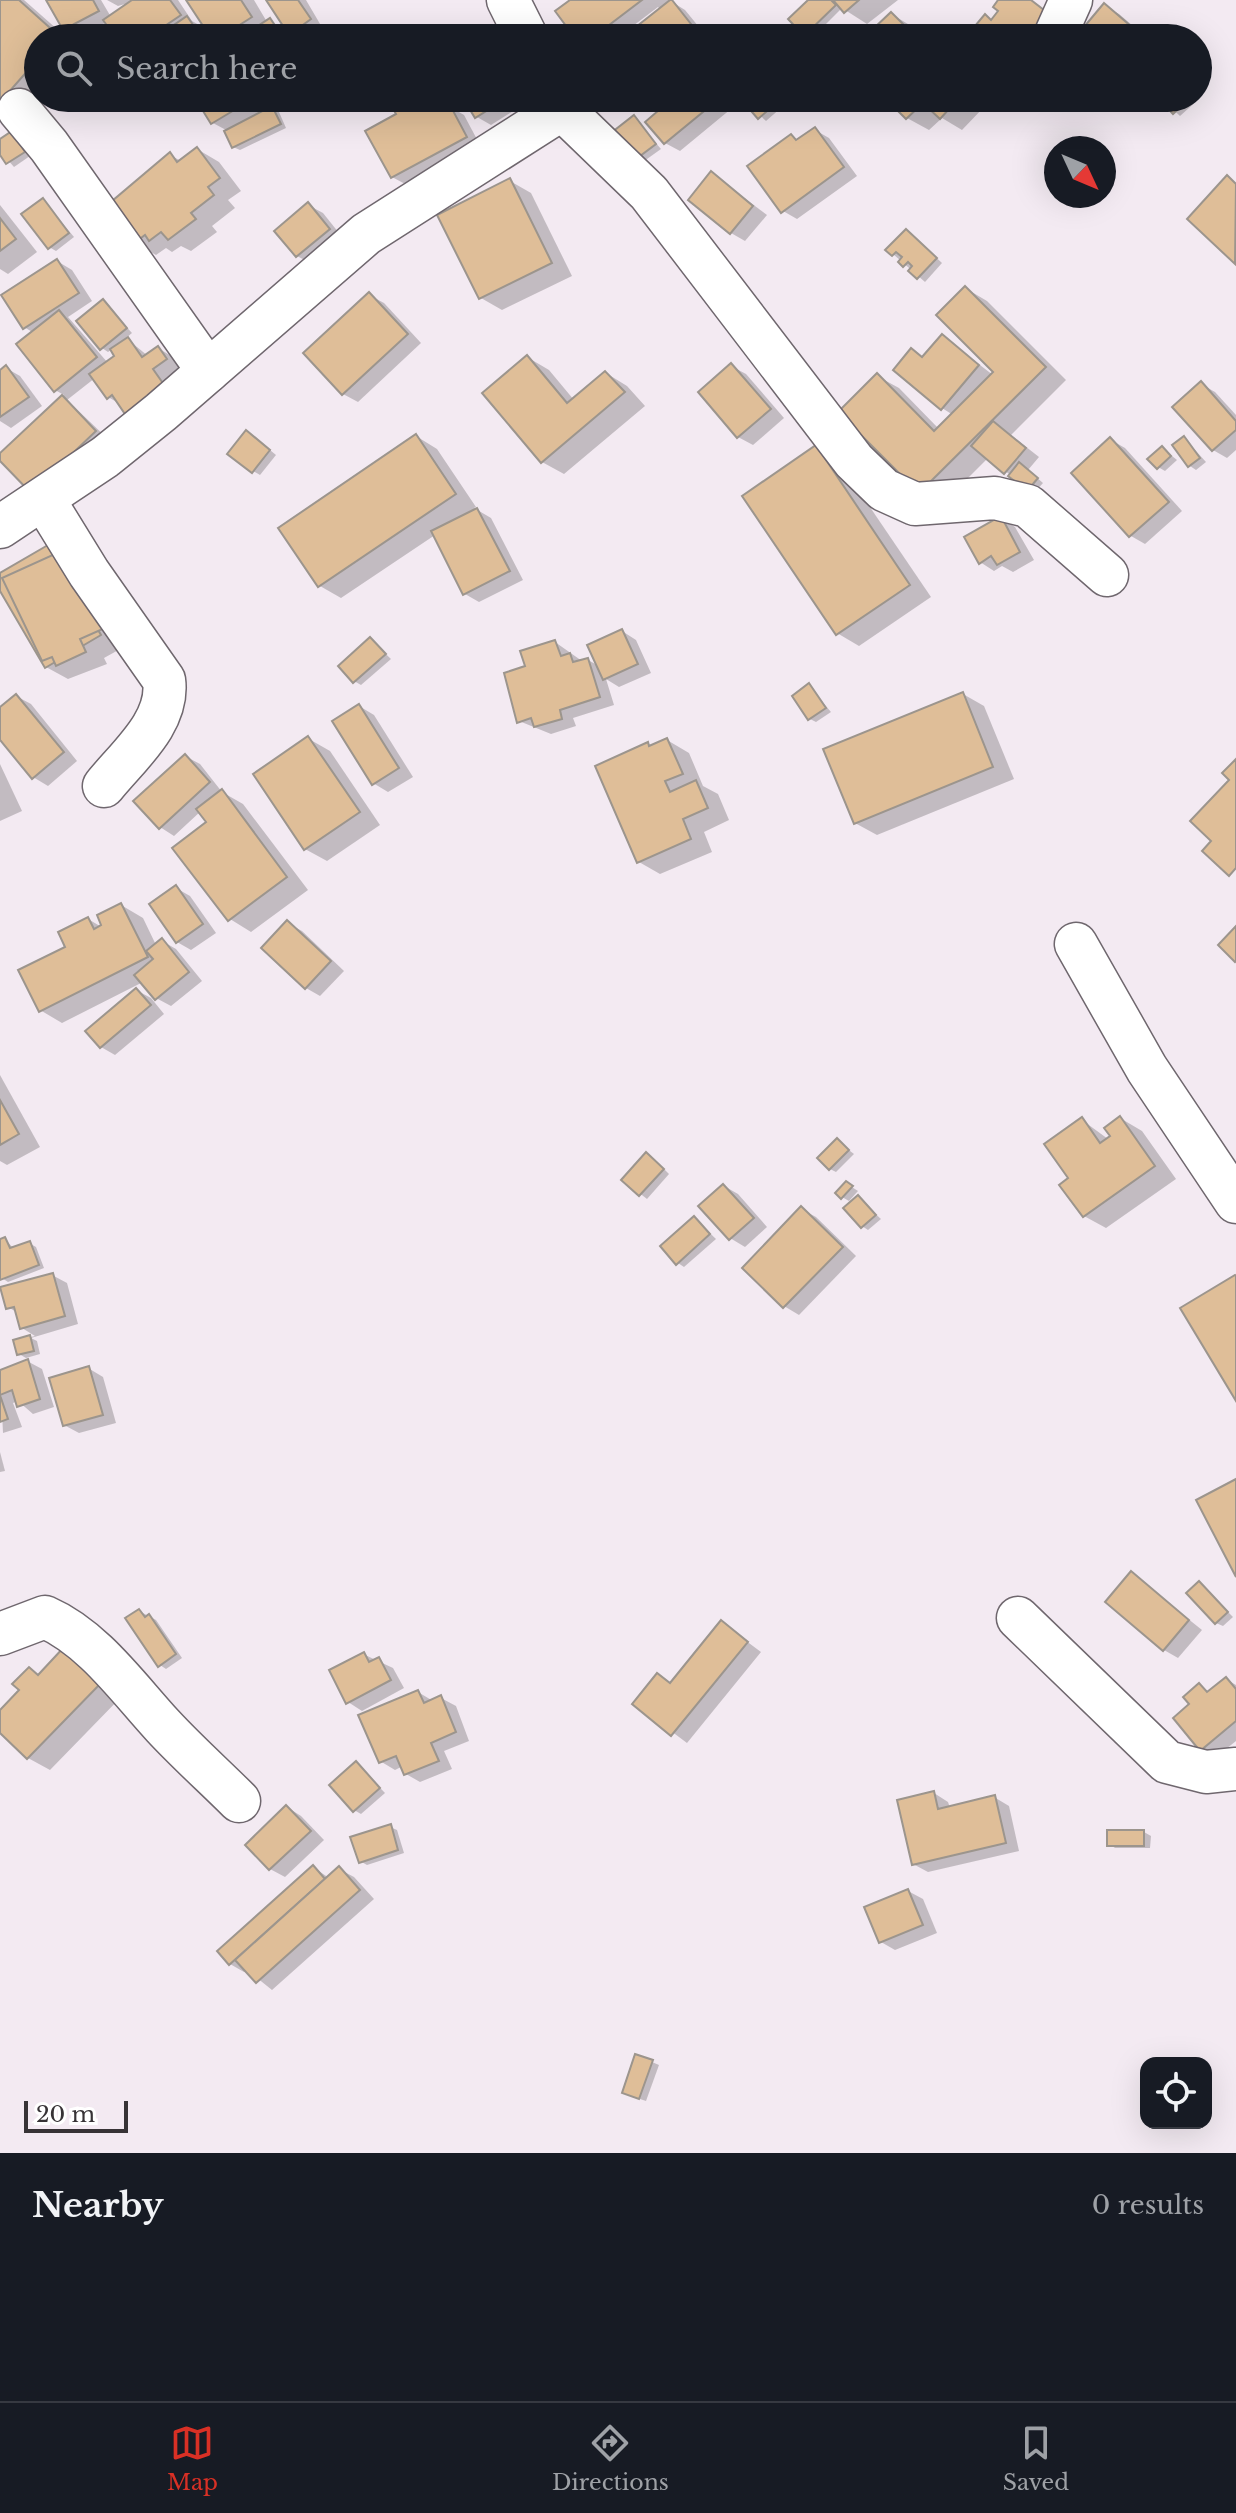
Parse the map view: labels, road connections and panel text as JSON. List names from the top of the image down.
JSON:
{
  "scale_bar": "20 m",
  "north": "bottom right",
  "page": {
    "search": "Search here",
    "scale": "20 m",
    "heading": ["Nearby", "0 results"],
    "nav": ["Map", "Directions", "Saved"]
  }
}
